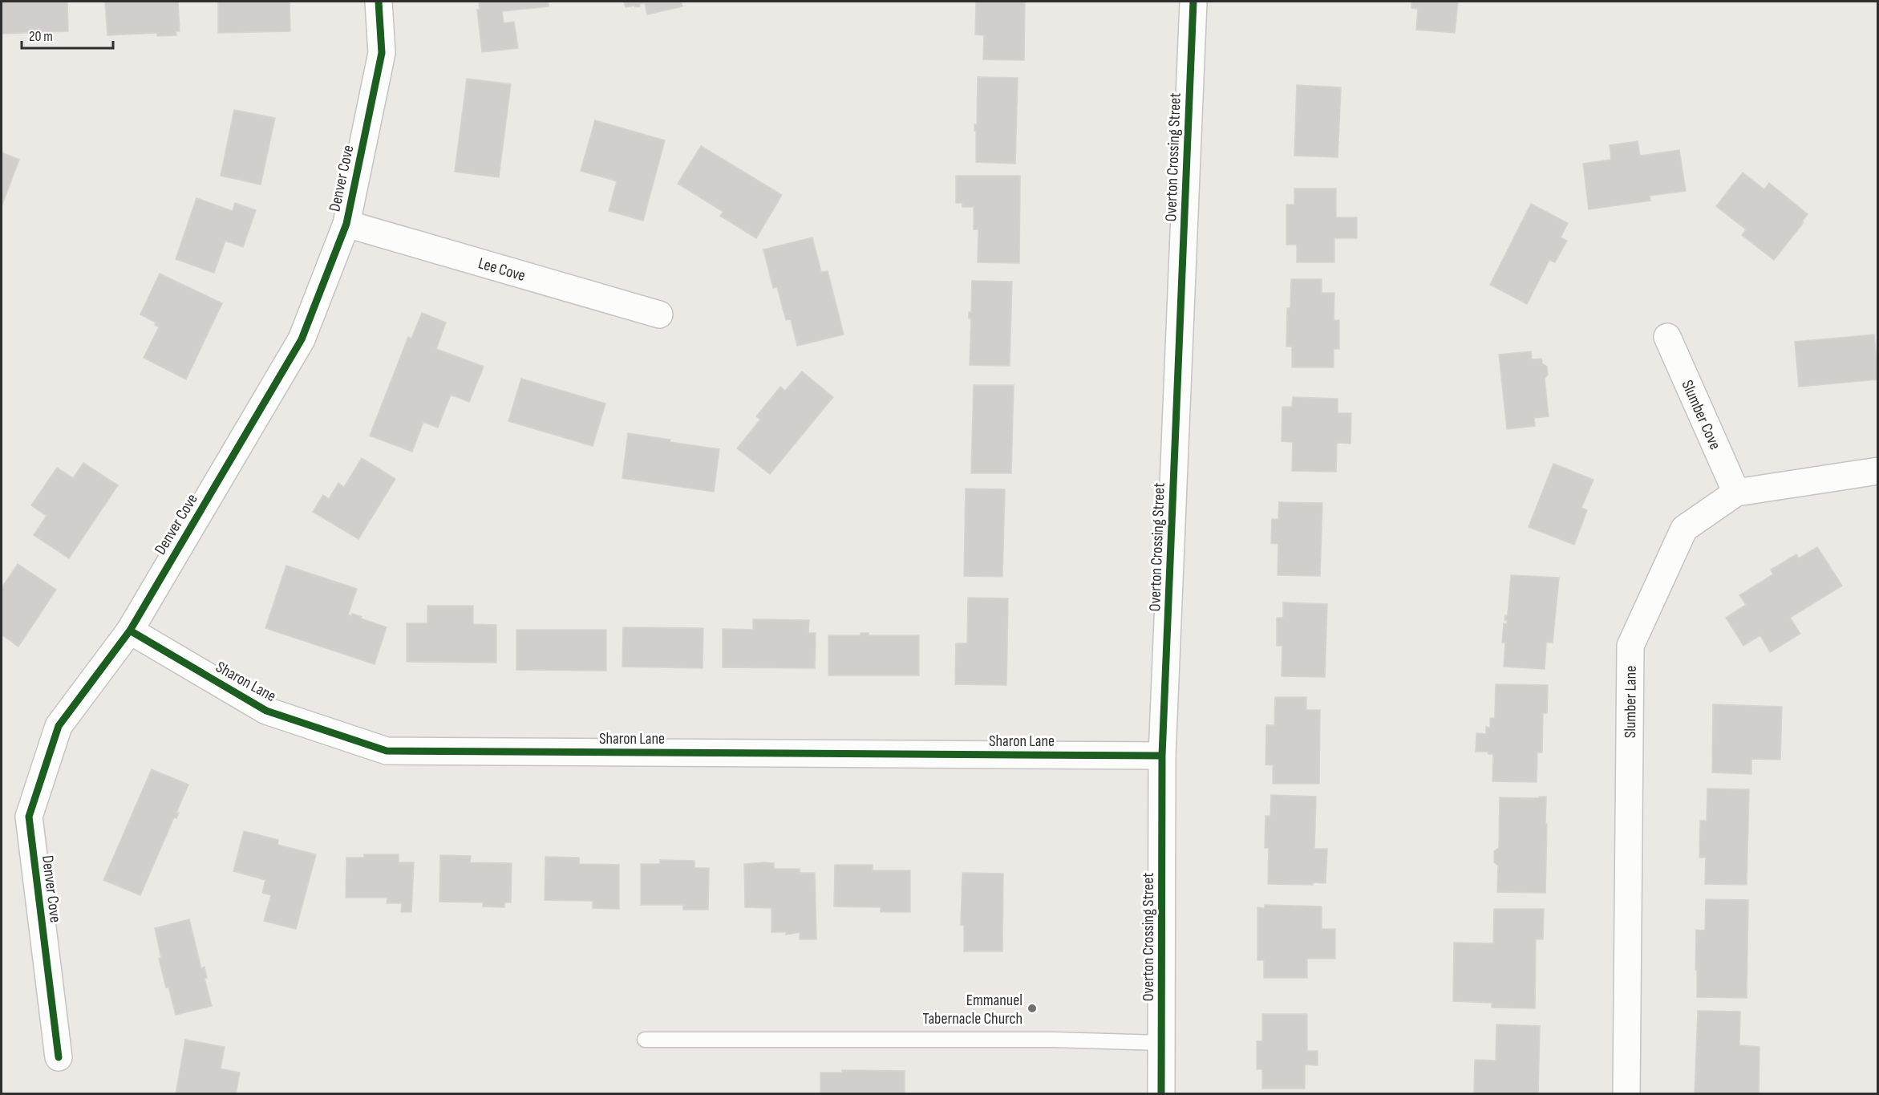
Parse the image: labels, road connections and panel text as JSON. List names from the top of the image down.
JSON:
{
  "streets": {
    "street": [
      "Overton Crossing Street",
      "Denver Cove",
      "Lee Cove",
      "Slumber Cove",
      "Sharon Lane",
      "Slumber Lane"
    ]
  },
  "crossings": [
    ["Overton Crossing Street", "Sharon Lane"],
    ["Denver Cove", "Lee Cove"],
    ["Denver Cove", "Sharon Lane"],
    ["Slumber Cove", "Slumber Lane"]
  ],
  "places": ["Emmanuel Tabernacle Church"],
  "scale_bar": "20 m"
}
